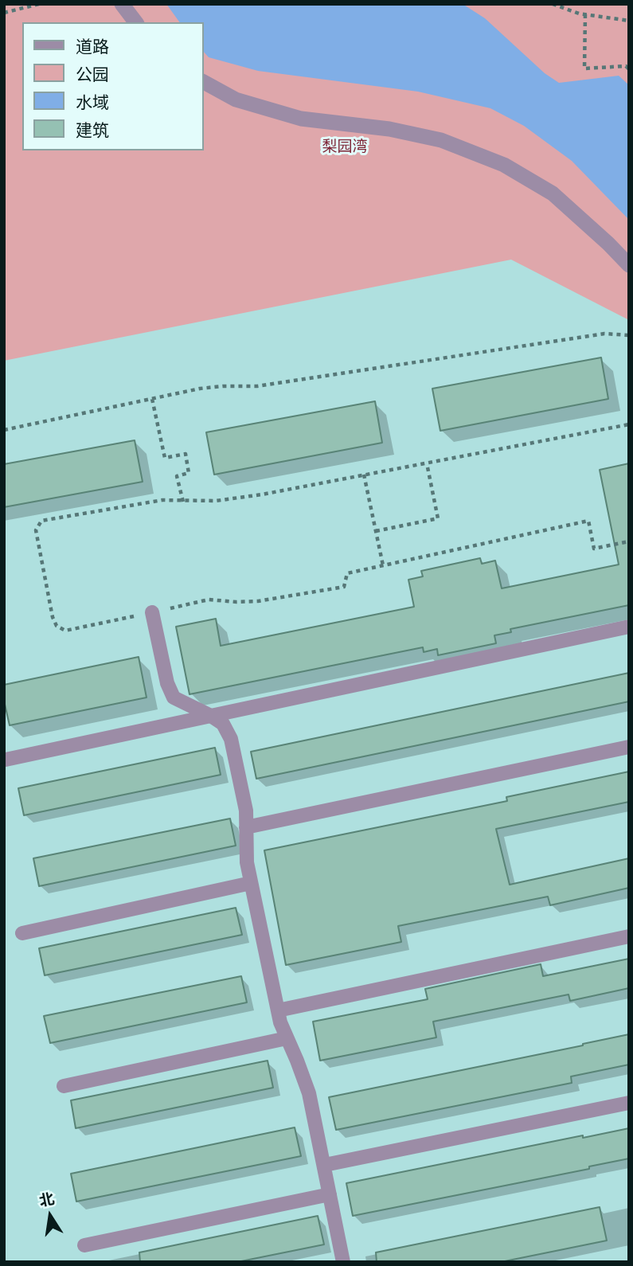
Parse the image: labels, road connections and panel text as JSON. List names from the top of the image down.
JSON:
{
  "parks": ["梨园湾"],
  "legend": [
    "道路",
    "公园",
    "水域",
    "建筑"
  ],
  "north": "top"
}
